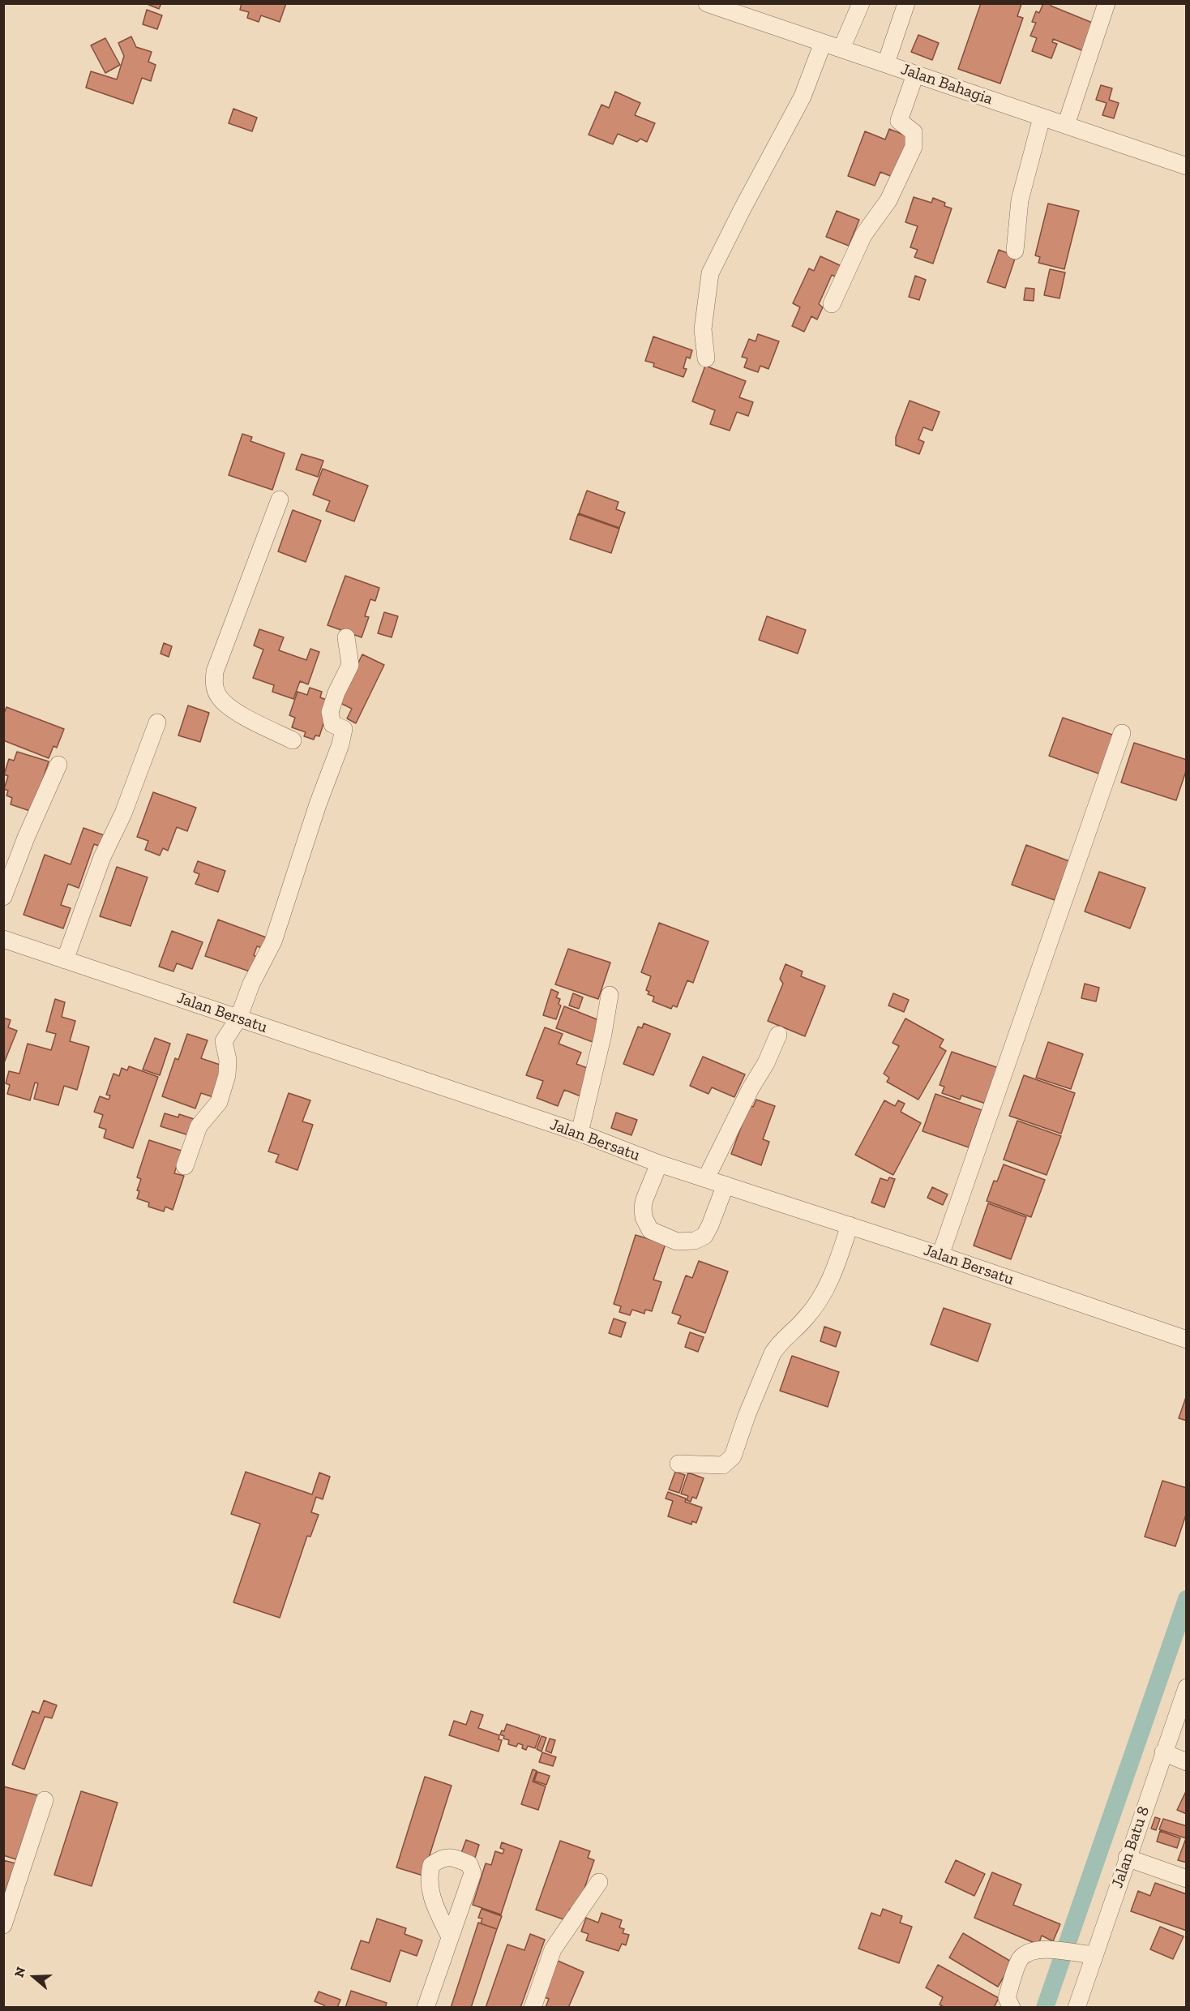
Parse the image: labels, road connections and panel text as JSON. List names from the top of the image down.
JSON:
{
  "streets": {
    "street": ["Jalan Bahagia", "Jalan Bersatu", "Jalan Batu 8"]
  },
  "north": "left"
}
